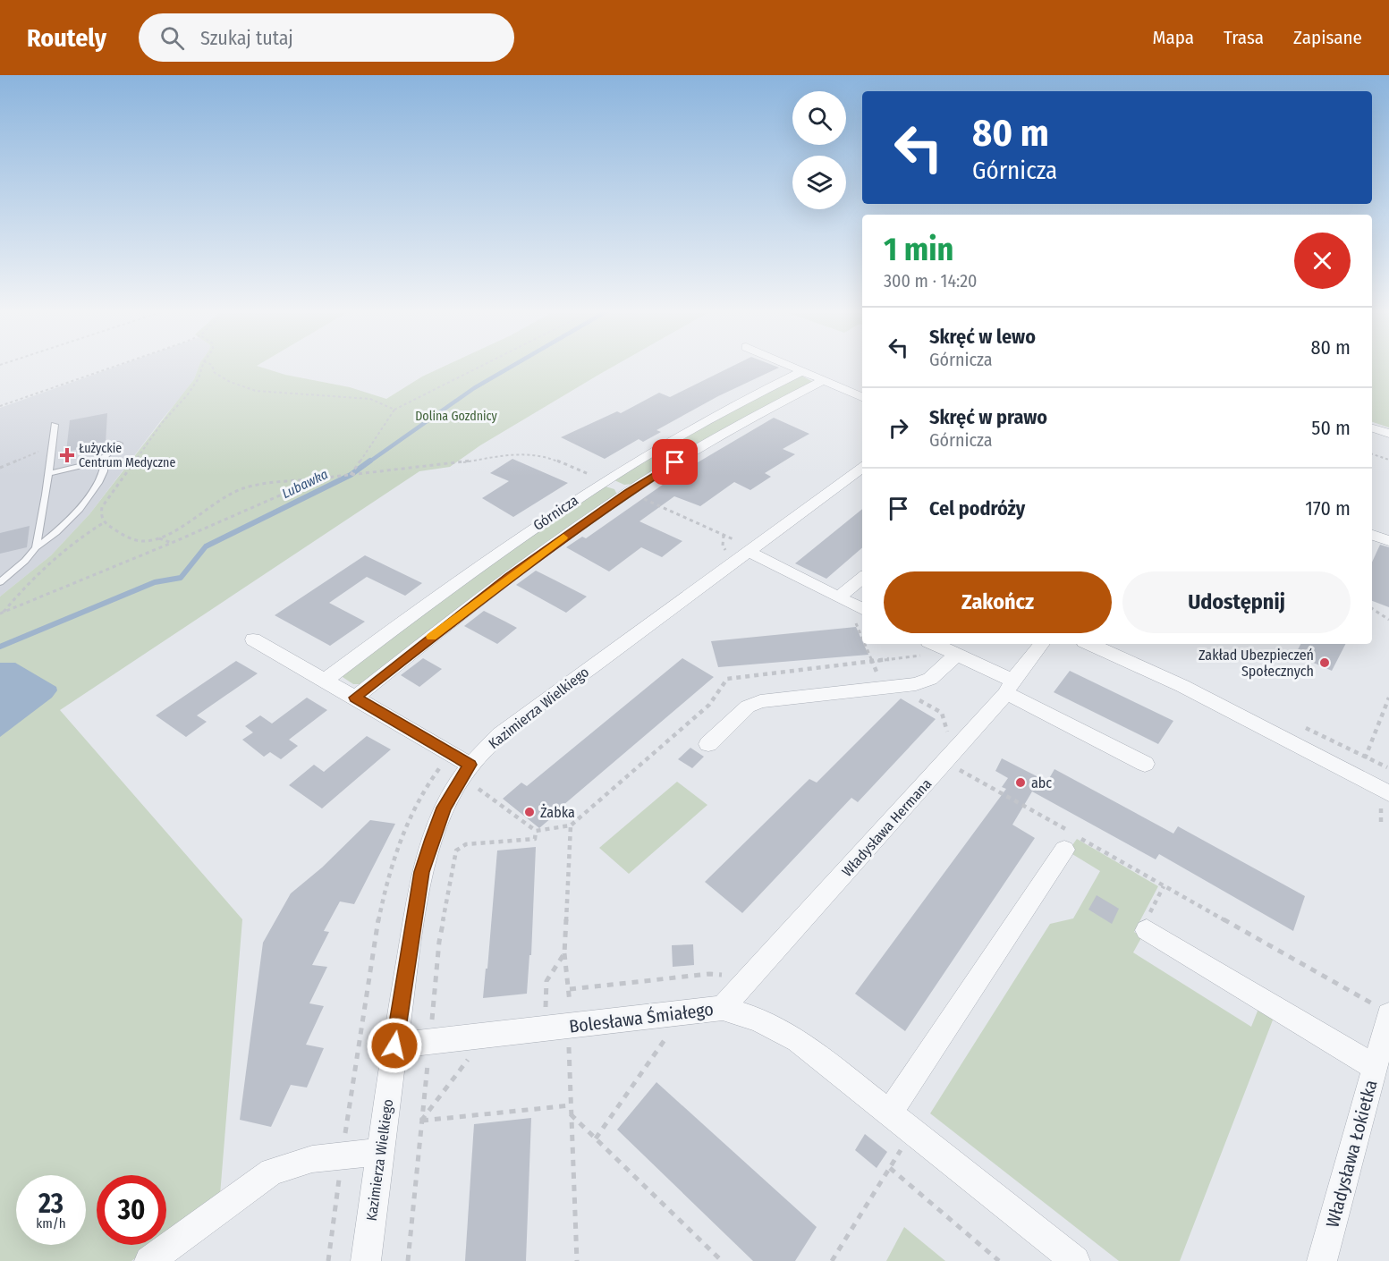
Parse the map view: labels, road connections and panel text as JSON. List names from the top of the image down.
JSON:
{
  "streets": {
    "street": [
      "Górnicza",
      "Kazimierza Wielkiego",
      "Władysława Hermana",
      "Bolesława Śmiałego",
      "Władysława Łokietka"
    ]
  },
  "crossings": [
    ["Kazimierza Wielkiego", "Bolesława Śmiałego"],
    ["Władysława Hermana", "Bolesława Śmiałego"]
  ],
  "water": ["Lubawka"],
  "parks": ["Dolina Gozdnicy"],
  "places": {
    "health": ["Łużyckie Centrum Medyczne"],
    "other": ["Zakład Ubezpieczeń Społecznych", "abc", "Żabka"]
  },
  "page": {
    "header": "Routely",
    "search": "Szukaj tutaj",
    "nav": ["Mapa", "Trasa", "Zapisane"],
    "turn": ["80 m", "Górnicza"],
    "heading": ["1 min", "300 m · 14:20"],
    "list": [
      {
        "name": "Skręć w lewo",
        "note": "Górnicza",
        "value": "80 m"
      },
      {
        "name": "Skręć w prawo",
        "note": "Górnicza",
        "value": "50 m"
      },
      {
        "name": "Cel podróży",
        "value": "170 m"
      }
    ],
    "buttons": ["Zakończ", "Udostępnij"],
    "speed": "23 km/h",
    "limit": "30"
  }
}
